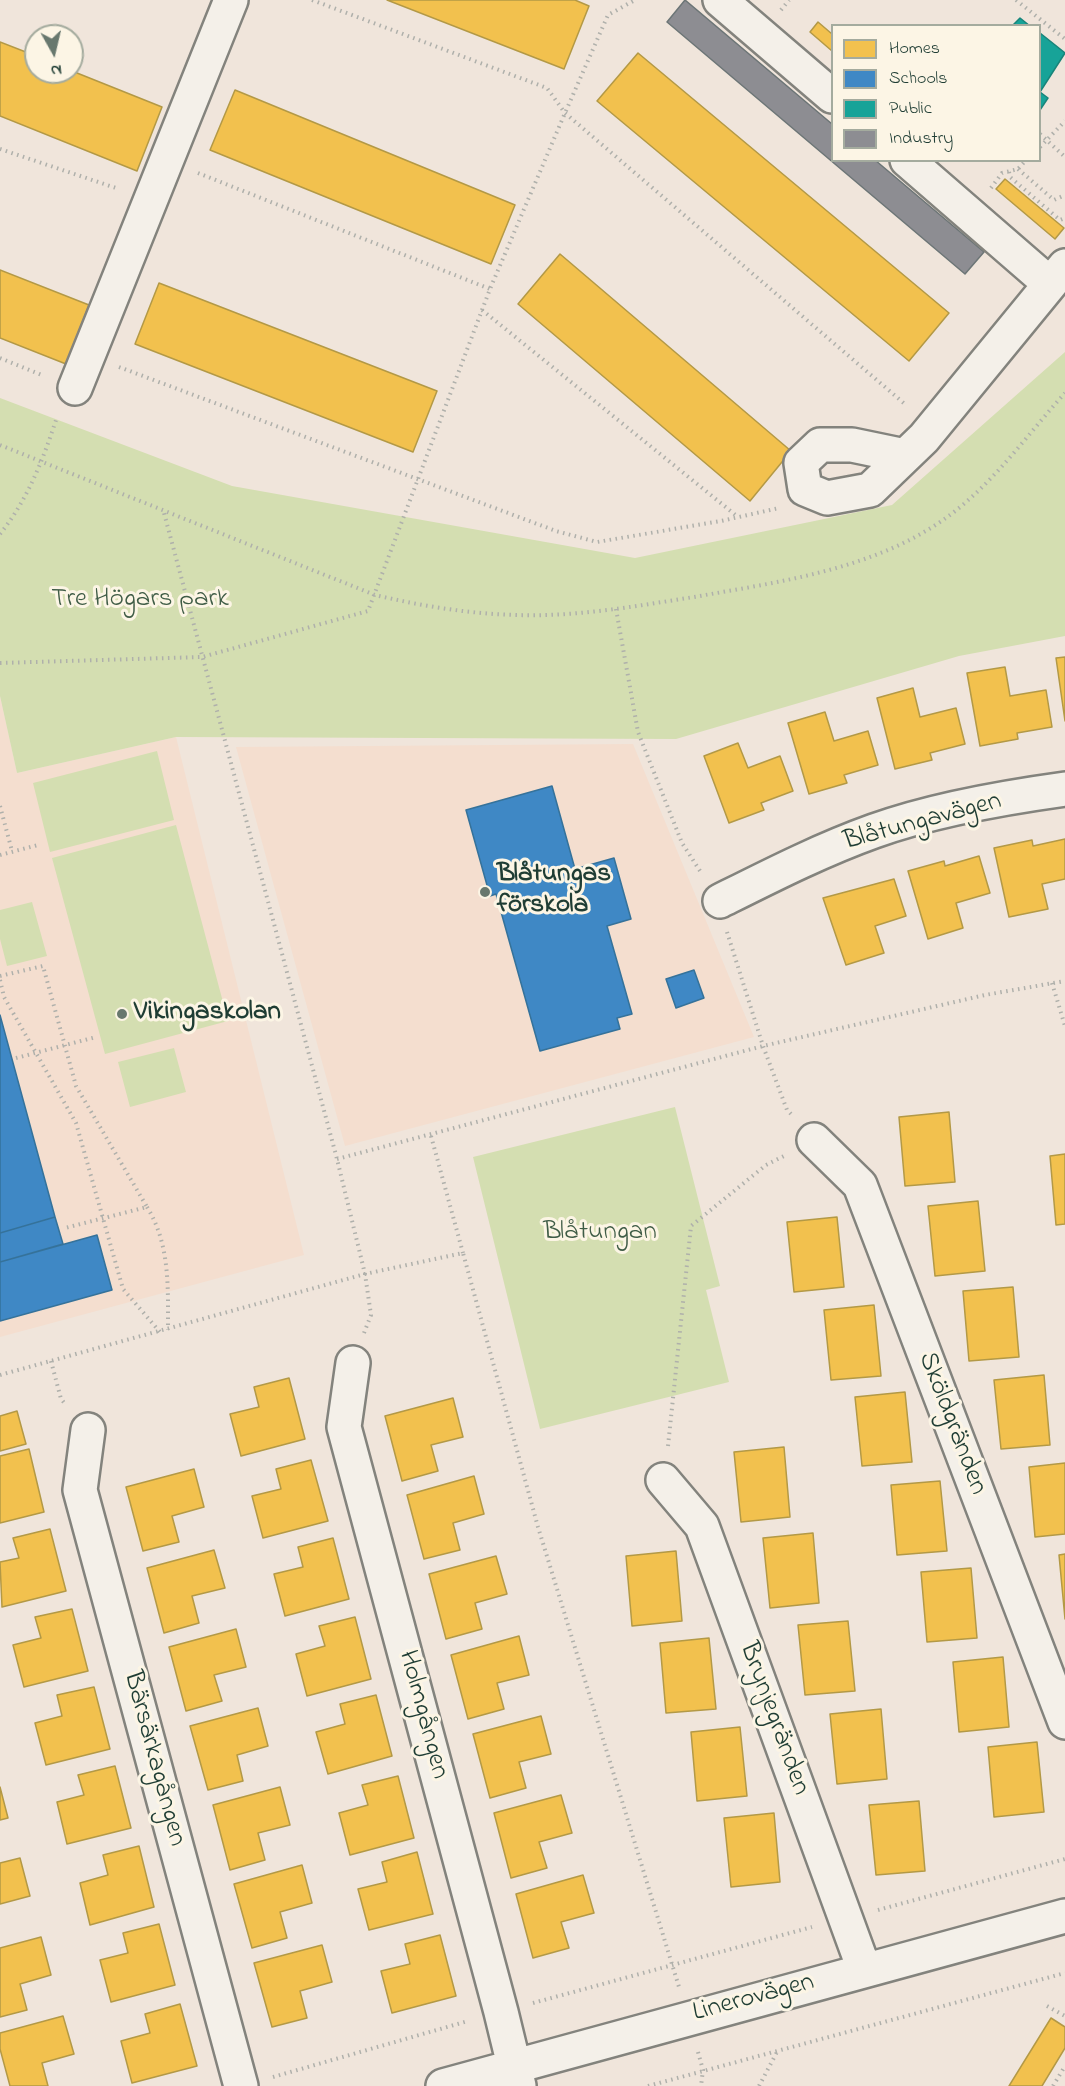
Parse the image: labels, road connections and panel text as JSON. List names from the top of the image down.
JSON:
{
  "streets": {
    "street": [
      "Blåtungavägen",
      "Sköldgränden",
      "Holmgången",
      "Brynjegränden",
      "Bärsärkagången",
      "Linerovägen"
    ]
  },
  "crossings": [
    ["Holmgången", "Linerovägen"],
    ["Brynjegränden", "Linerovägen"]
  ],
  "parks": ["Tre Högars park", "Blåtungan"],
  "places": ["Blåtungas förskola", "Vikingaskolan"],
  "legend": [
    "Homes",
    "Schools",
    "Public",
    "Industry"
  ],
  "north": "bottom"
}
